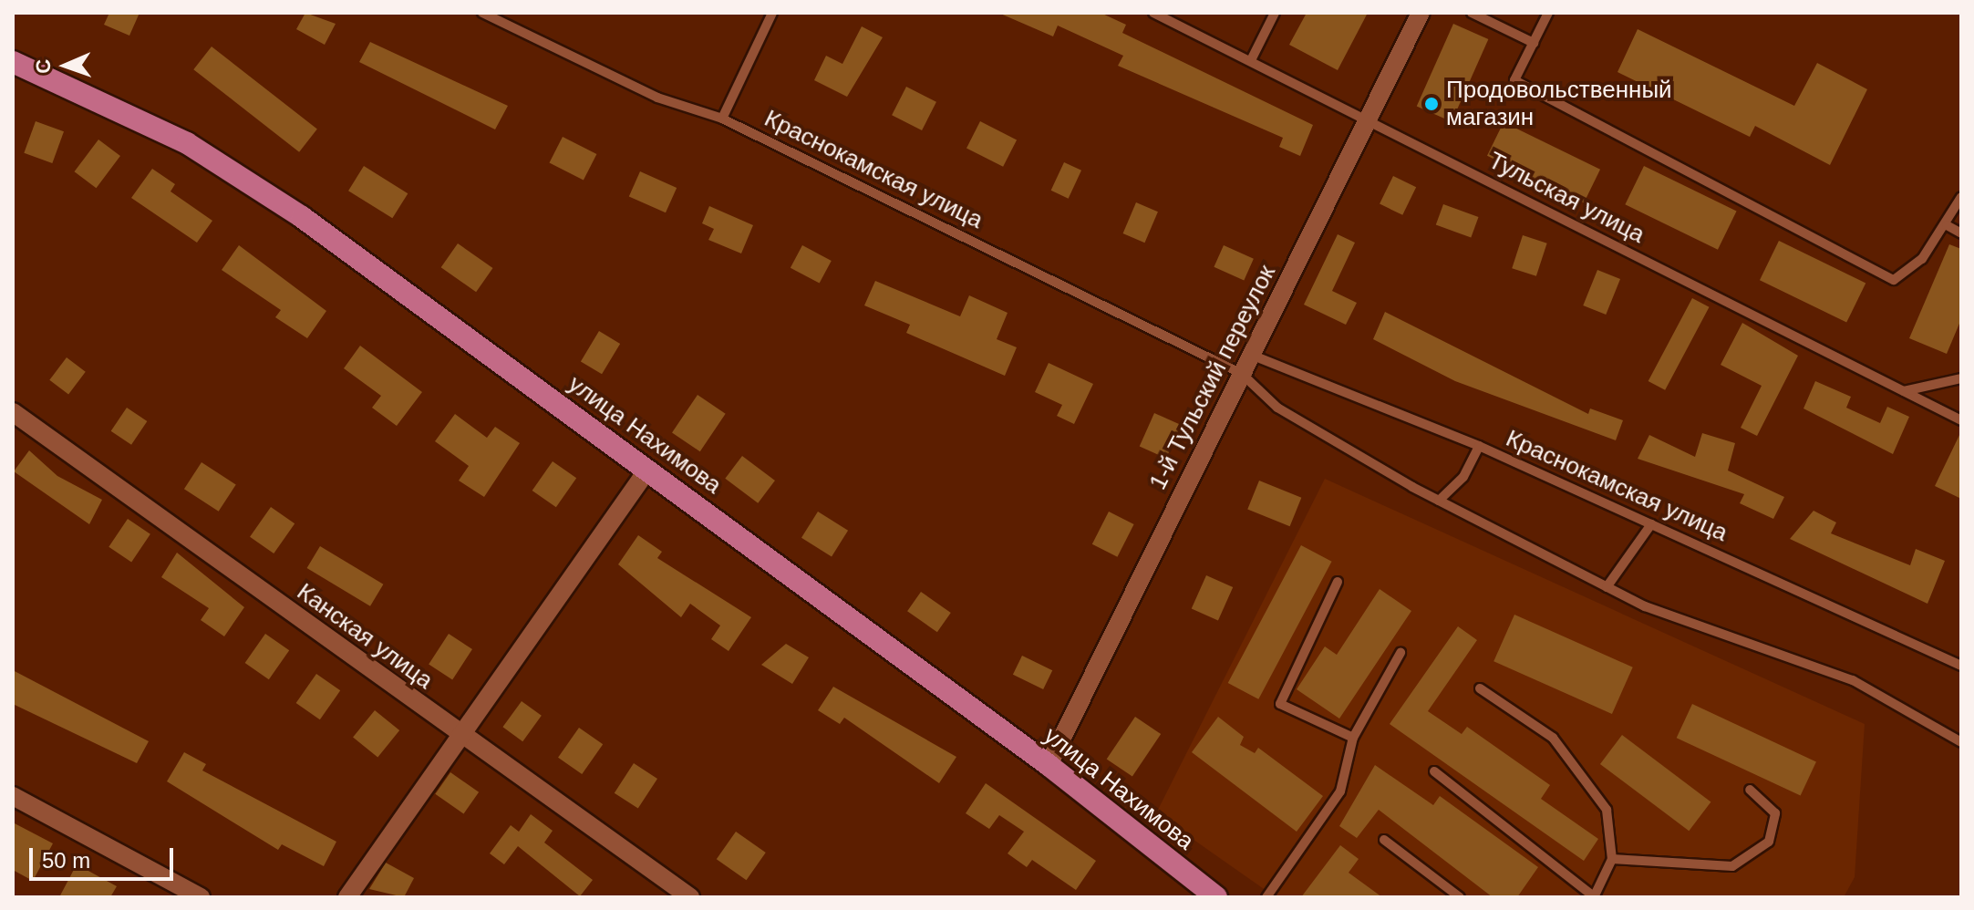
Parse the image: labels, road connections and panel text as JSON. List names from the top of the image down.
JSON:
{
  "streets": {
    "main road": ["улица Нахимова"],
    "street": ["1-й Тульский переулок", "Канская улица"],
    "lane": ["Краснокамская улица", "Тульская улица"]
  },
  "crossings": [
    ["Краснокамская улица", "1-й Тульский переулок"],
    ["Тульская улица", "1-й Тульский переулок"],
    ["1-й Тульский переулок", "улица Нахимова"]
  ],
  "places": ["Продовольственный магазин"],
  "scale_bar": "50 m",
  "north": "left"
}
